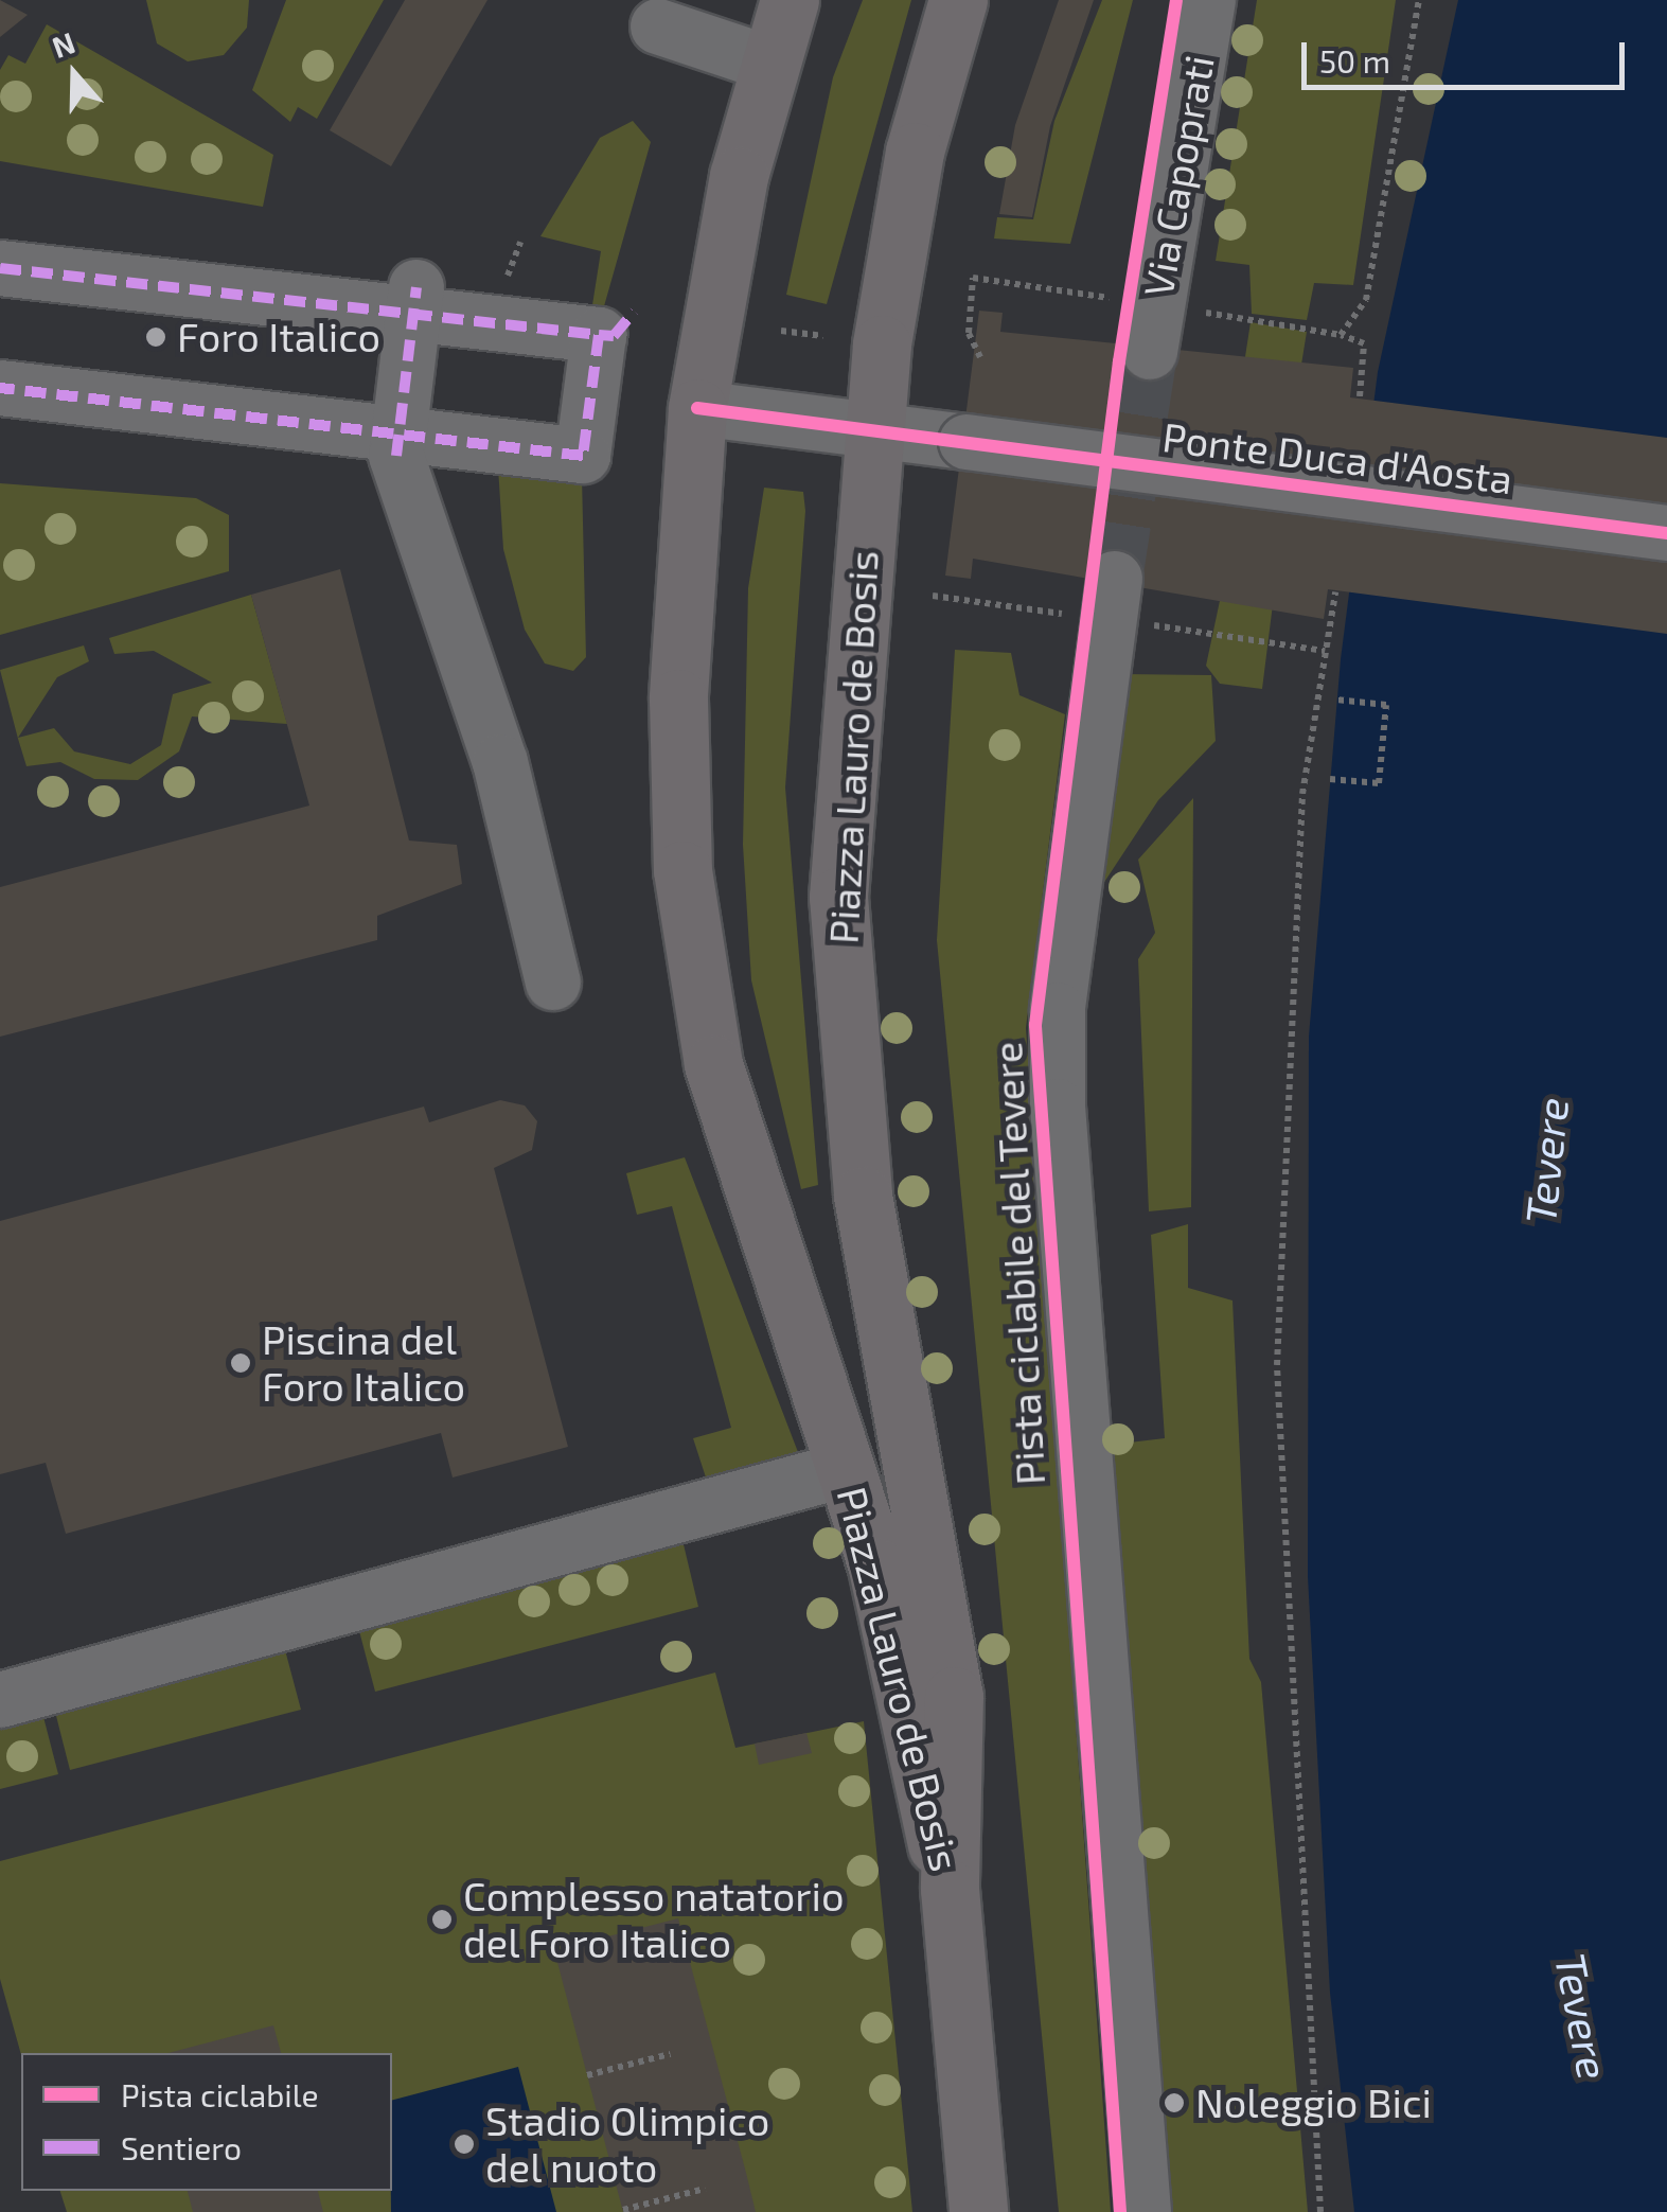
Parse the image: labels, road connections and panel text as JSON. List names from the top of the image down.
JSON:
{
  "streets": {
    "main road": ["Piazza Lauro de Bosis"],
    "street": ["Via Capoprati", "Ponte Duca d'Aosta"],
    "cycle path": ["Pista ciclabile del Tevere"]
  },
  "crossings": [
    ["Ponte Duca d'Aosta", "Piazza Lauro de Bosis"]
  ],
  "water": ["Tevere"],
  "places": [
    "Foro Italico",
    "Piscina del Foro Italico",
    "Complesso natatorio del Foro Italico",
    "Noleggio Bici",
    "Stadio Olimpico del nuoto"
  ],
  "legend": ["Pista ciclabile", "Sentiero"],
  "scale_bar": "50 m",
  "north": "top"
}
